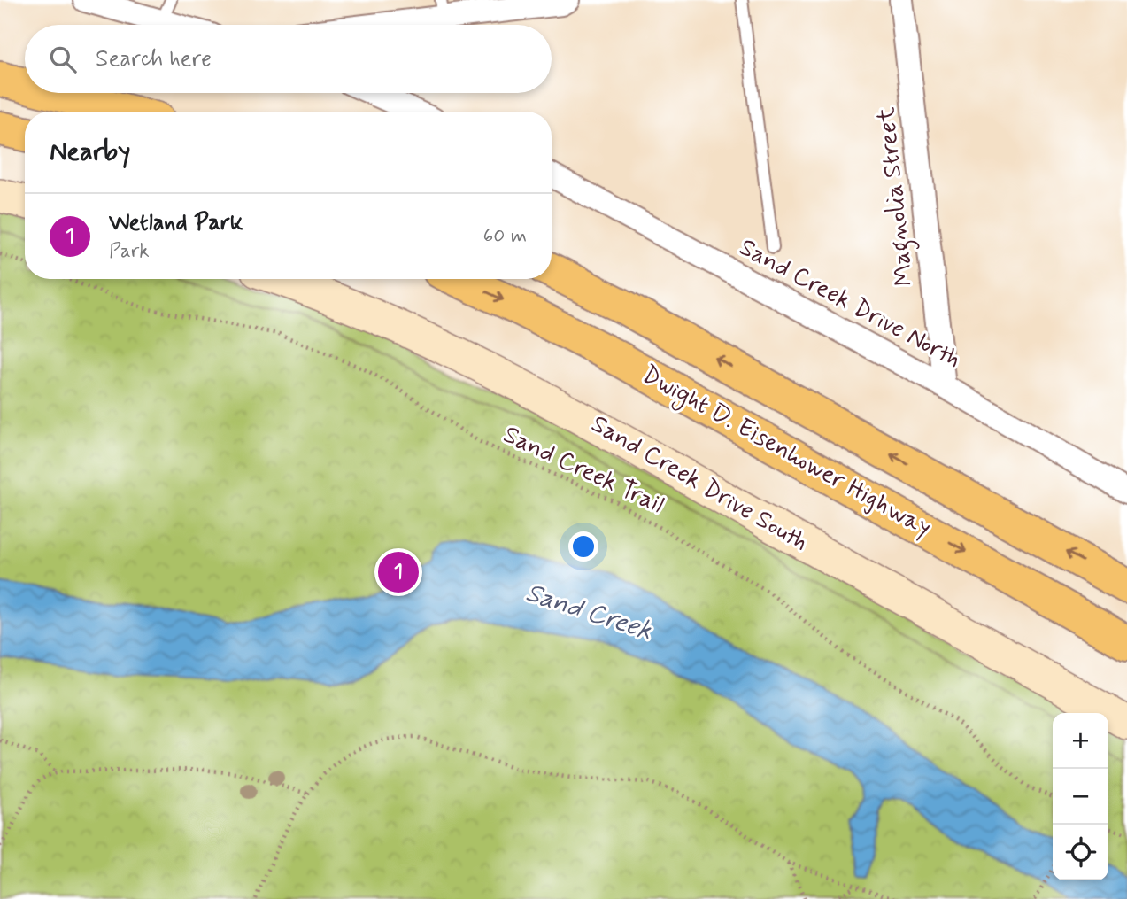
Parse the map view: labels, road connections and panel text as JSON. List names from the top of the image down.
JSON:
{
  "streets": {
    "highway": ["Dwight D. Eisenhower Highway"],
    "main road": ["Sand Creek Drive South"],
    "street": ["Magnolia Street", "Sand Creek Drive North"],
    "path": ["Sand Creek Trail"]
  },
  "crossings": [
    ["Magnolia Street", "Sand Creek Drive North"]
  ],
  "water": ["Sand Creek"],
  "page": {
    "search": "Search here",
    "heading": "Nearby",
    "list": [
      {
        "mark": "1",
        "name": "Wetland Park",
        "note": "Park",
        "value": "60 m"
      }
    ],
    "pins": "1",
    "map_buttons": ["+", "−"]
  }
}
